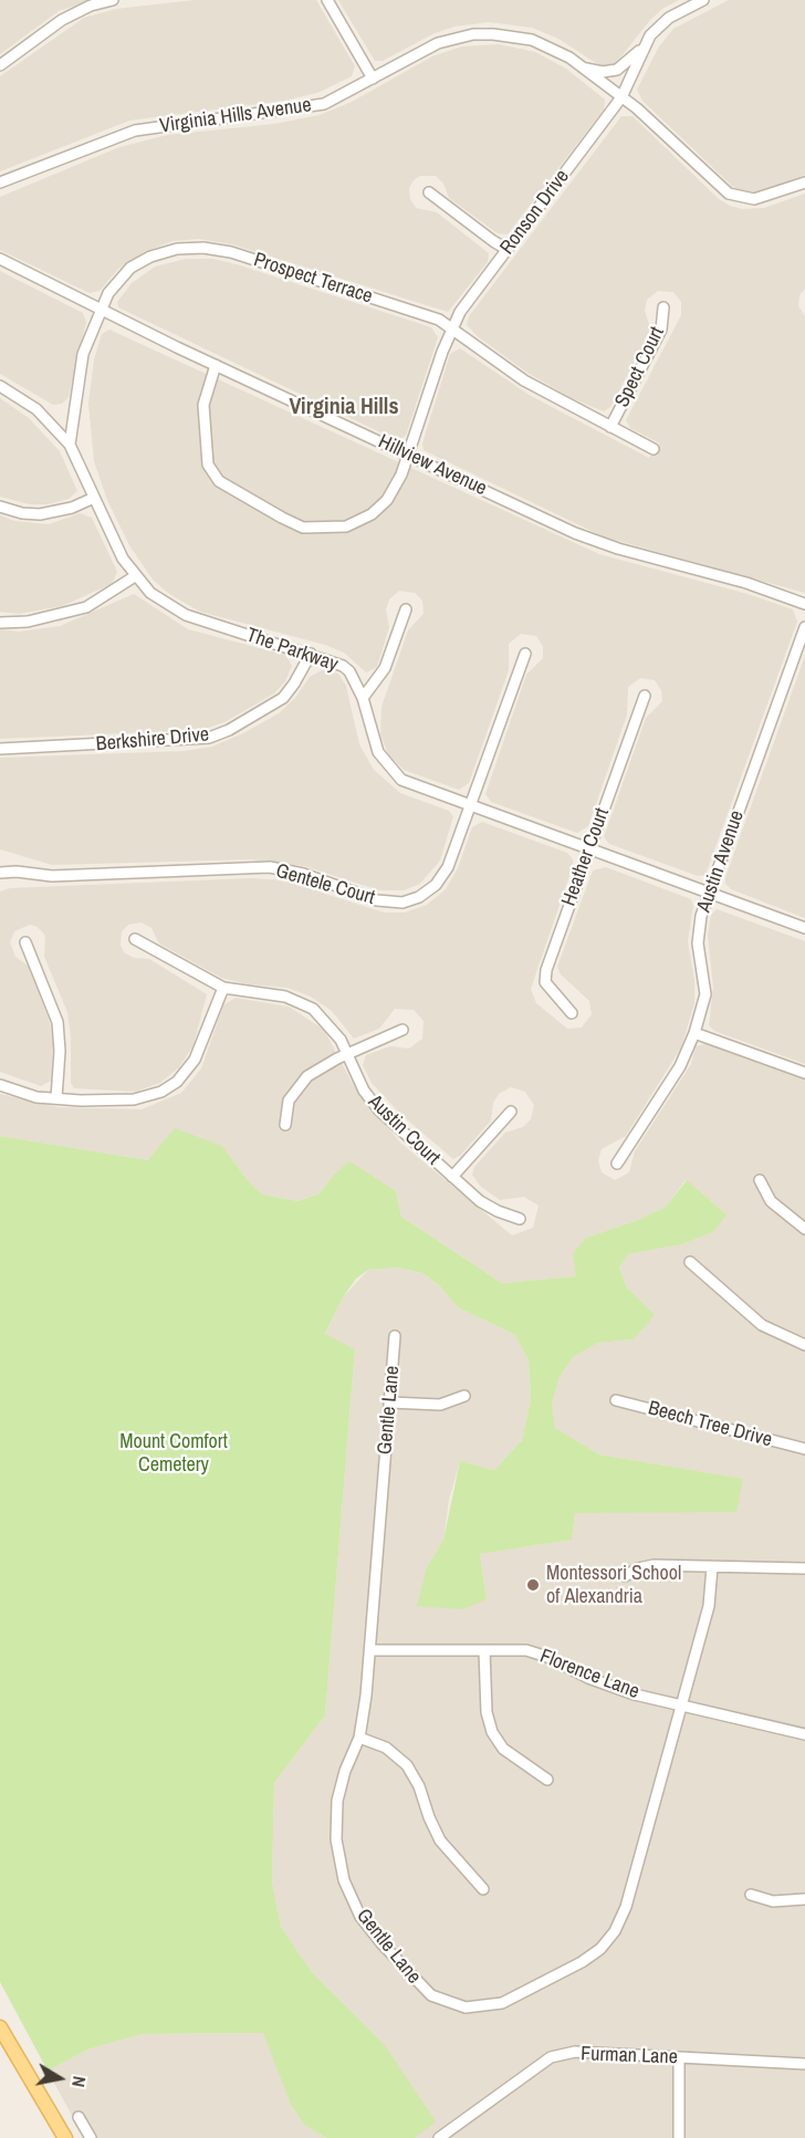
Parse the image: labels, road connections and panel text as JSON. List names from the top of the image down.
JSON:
{
  "streets": {
    "street": [
      "Virginia Hills Avenue",
      "Ronson Drive",
      "Prospect Terrace",
      "Spect Court",
      "Hillview Avenue",
      "The Parkway",
      "Berkshire Drive",
      "Heather Court",
      "Austin Avenue",
      "Gentele Court",
      "Austin Court",
      "Gentle Lane",
      "Beech Tree Drive",
      "Florence Lane",
      "Furman Lane"
    ]
  },
  "crossings": [
    ["Virginia Hills Avenue", "Ronson Drive"],
    ["Ronson Drive", "Prospect Terrace"],
    ["Ronson Drive", "Hillview Avenue"],
    ["Prospect Terrace", "Spect Court"],
    ["Prospect Terrace", "Hillview Avenue"],
    ["Prospect Terrace", "The Parkway"],
    ["The Parkway", "Berkshire Drive"],
    ["The Parkway", "Heather Court"],
    ["The Parkway", "Austin Avenue"],
    ["The Parkway", "Gentele Court"],
    ["Gentle Lane", "Florence Lane"]
  ],
  "districts": ["Virginia Hills"],
  "parks": ["Mount Comfort Cemetery"],
  "places": ["Montessori School of Alexandria"],
  "north": "right"
}
